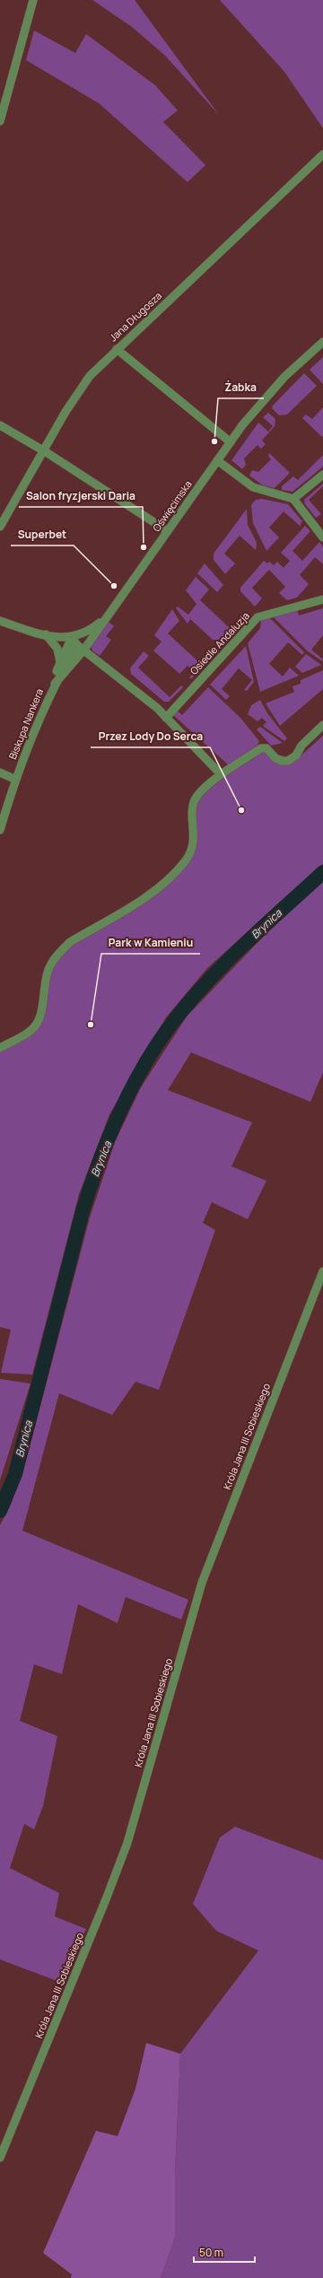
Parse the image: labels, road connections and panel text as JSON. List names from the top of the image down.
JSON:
{
  "streets": {
    "street": [
      "Jana Długosza",
      "Oświęcimska",
      "Osiedle Andaluzja",
      "Biskupa Nankera",
      "Króla Jana III Sobieskiego"
    ]
  },
  "crossings": [
    ["Oświęcimska", "Biskupa Nankera"]
  ],
  "water": ["Brynica"],
  "places": [
    "Żabka",
    "Salon fryzjerski Daria",
    "Superbet",
    "Przez Lody Do Serca",
    "Park w Kamieniu"
  ],
  "scale_bar": "50 m"
}
